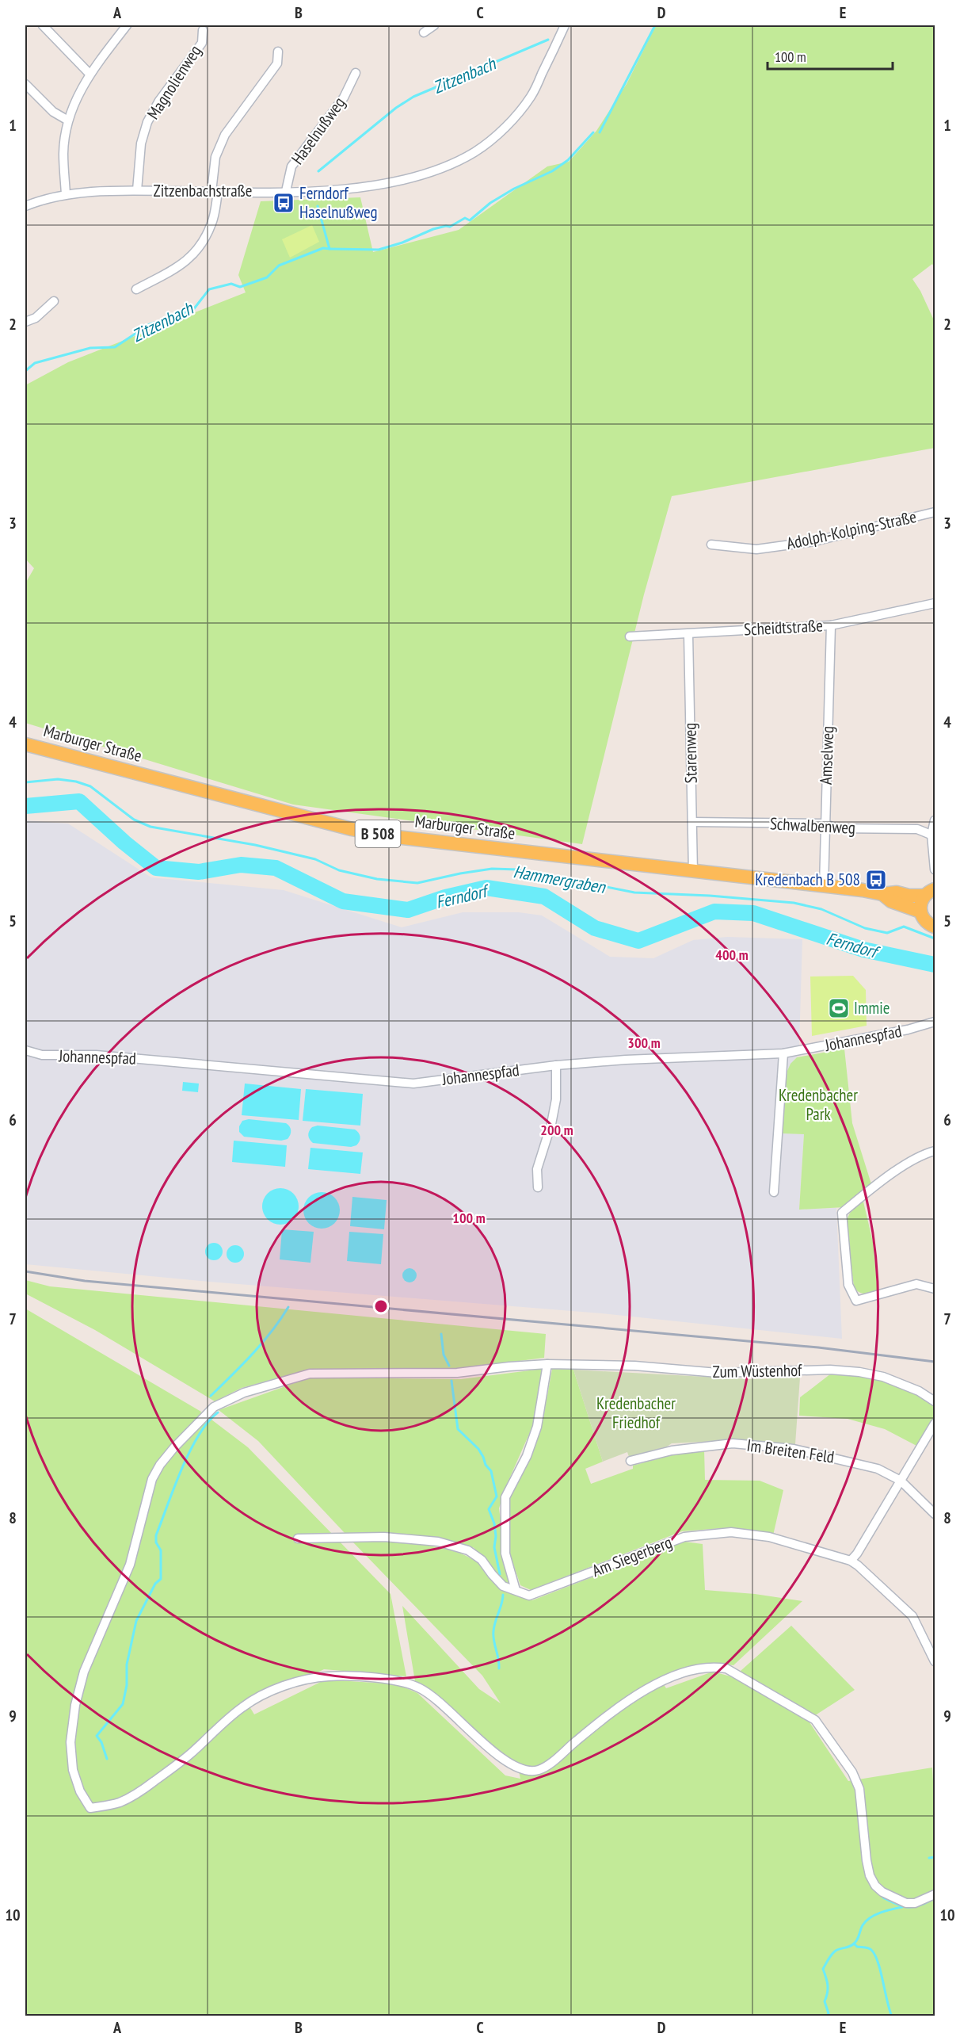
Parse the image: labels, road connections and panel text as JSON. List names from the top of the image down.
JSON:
{
  "streets": {
    "main road": ["Marburger Straße", "B 508"],
    "street": [
      "Magnolienweg",
      "Haselnußweg",
      "Zitzenbachstraße",
      "Adolph-Kolping-Straße",
      "Scheidtstraße",
      "Starenweg",
      "Amselweg",
      "Schwalbenweg",
      "Johannespfad",
      "Zum Wüstenhof",
      "Im Breiten Feld",
      "Am Siegerberg"
    ]
  },
  "crossings": [
    ["Magnolienweg", "Zitzenbachstraße"],
    ["Haselnußweg", "Zitzenbachstraße"],
    ["Scheidtstraße", "Starenweg"],
    ["Scheidtstraße", "Amselweg"],
    ["Marburger Straße", "Starenweg"],
    ["Marburger Straße", "Amselweg"],
    ["Marburger Straße", "B 508"],
    ["Starenweg", "Schwalbenweg"],
    ["Amselweg", "Schwalbenweg"]
  ],
  "water": ["Zitzenbach", "Hammergraben", "Ferndorf"],
  "parks": ["Kredenbacher Park", "Kredenbacher Friedhof"],
  "places": {
    "bus stop": ["Ferndorf Haselnußweg", "Kredenbach B 508"],
    "sports": ["Immie"]
  },
  "scale_bar": "100 m",
  "grid": {
    "columns": [
      "A",
      "B",
      "C",
      "D",
      "E"
    ],
    "rows": [
      "1",
      "2",
      "3",
      "4",
      "5",
      "6",
      "7",
      "8",
      "9",
      "10"
    ]
  },
  "rings": [
    "400 m",
    "300 m",
    "200 m",
    "100 m"
  ]
}
